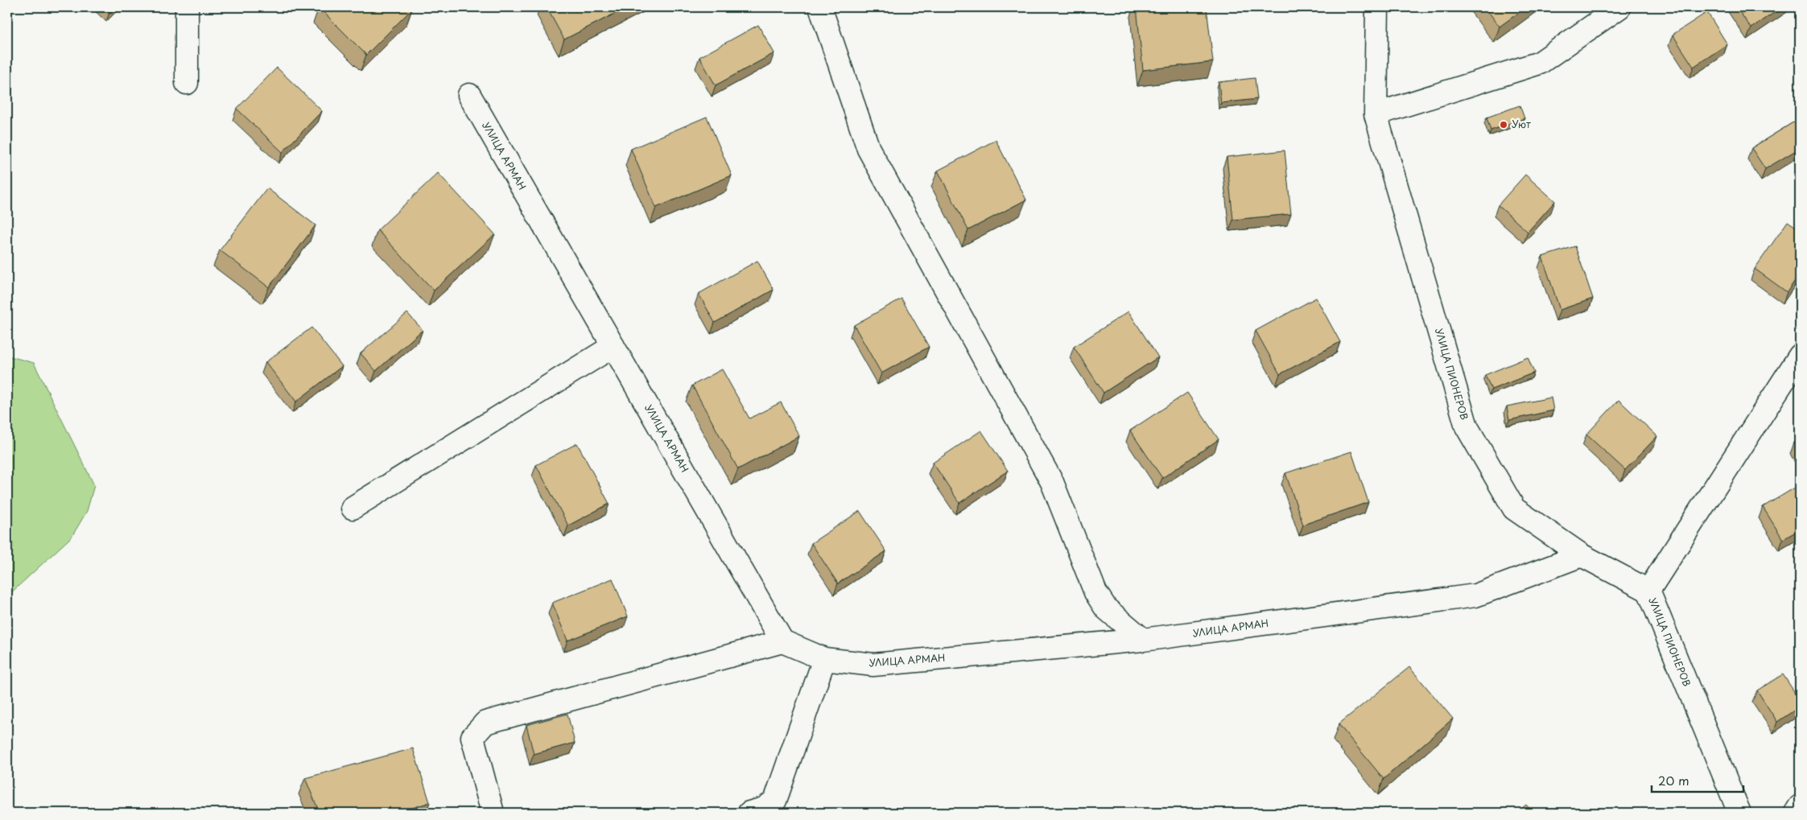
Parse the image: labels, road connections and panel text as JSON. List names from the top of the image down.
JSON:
{
  "streets": {
    "street": ["УЛИЦА АРМАН", "УЛИЦА ПИОНЕРОВ"]
  },
  "crossings": [
    ["УЛИЦА АРМАН", "УЛИЦА ПИОНЕРОВ"]
  ],
  "places": ["Уют"],
  "scale_bar": "20 m"
}
